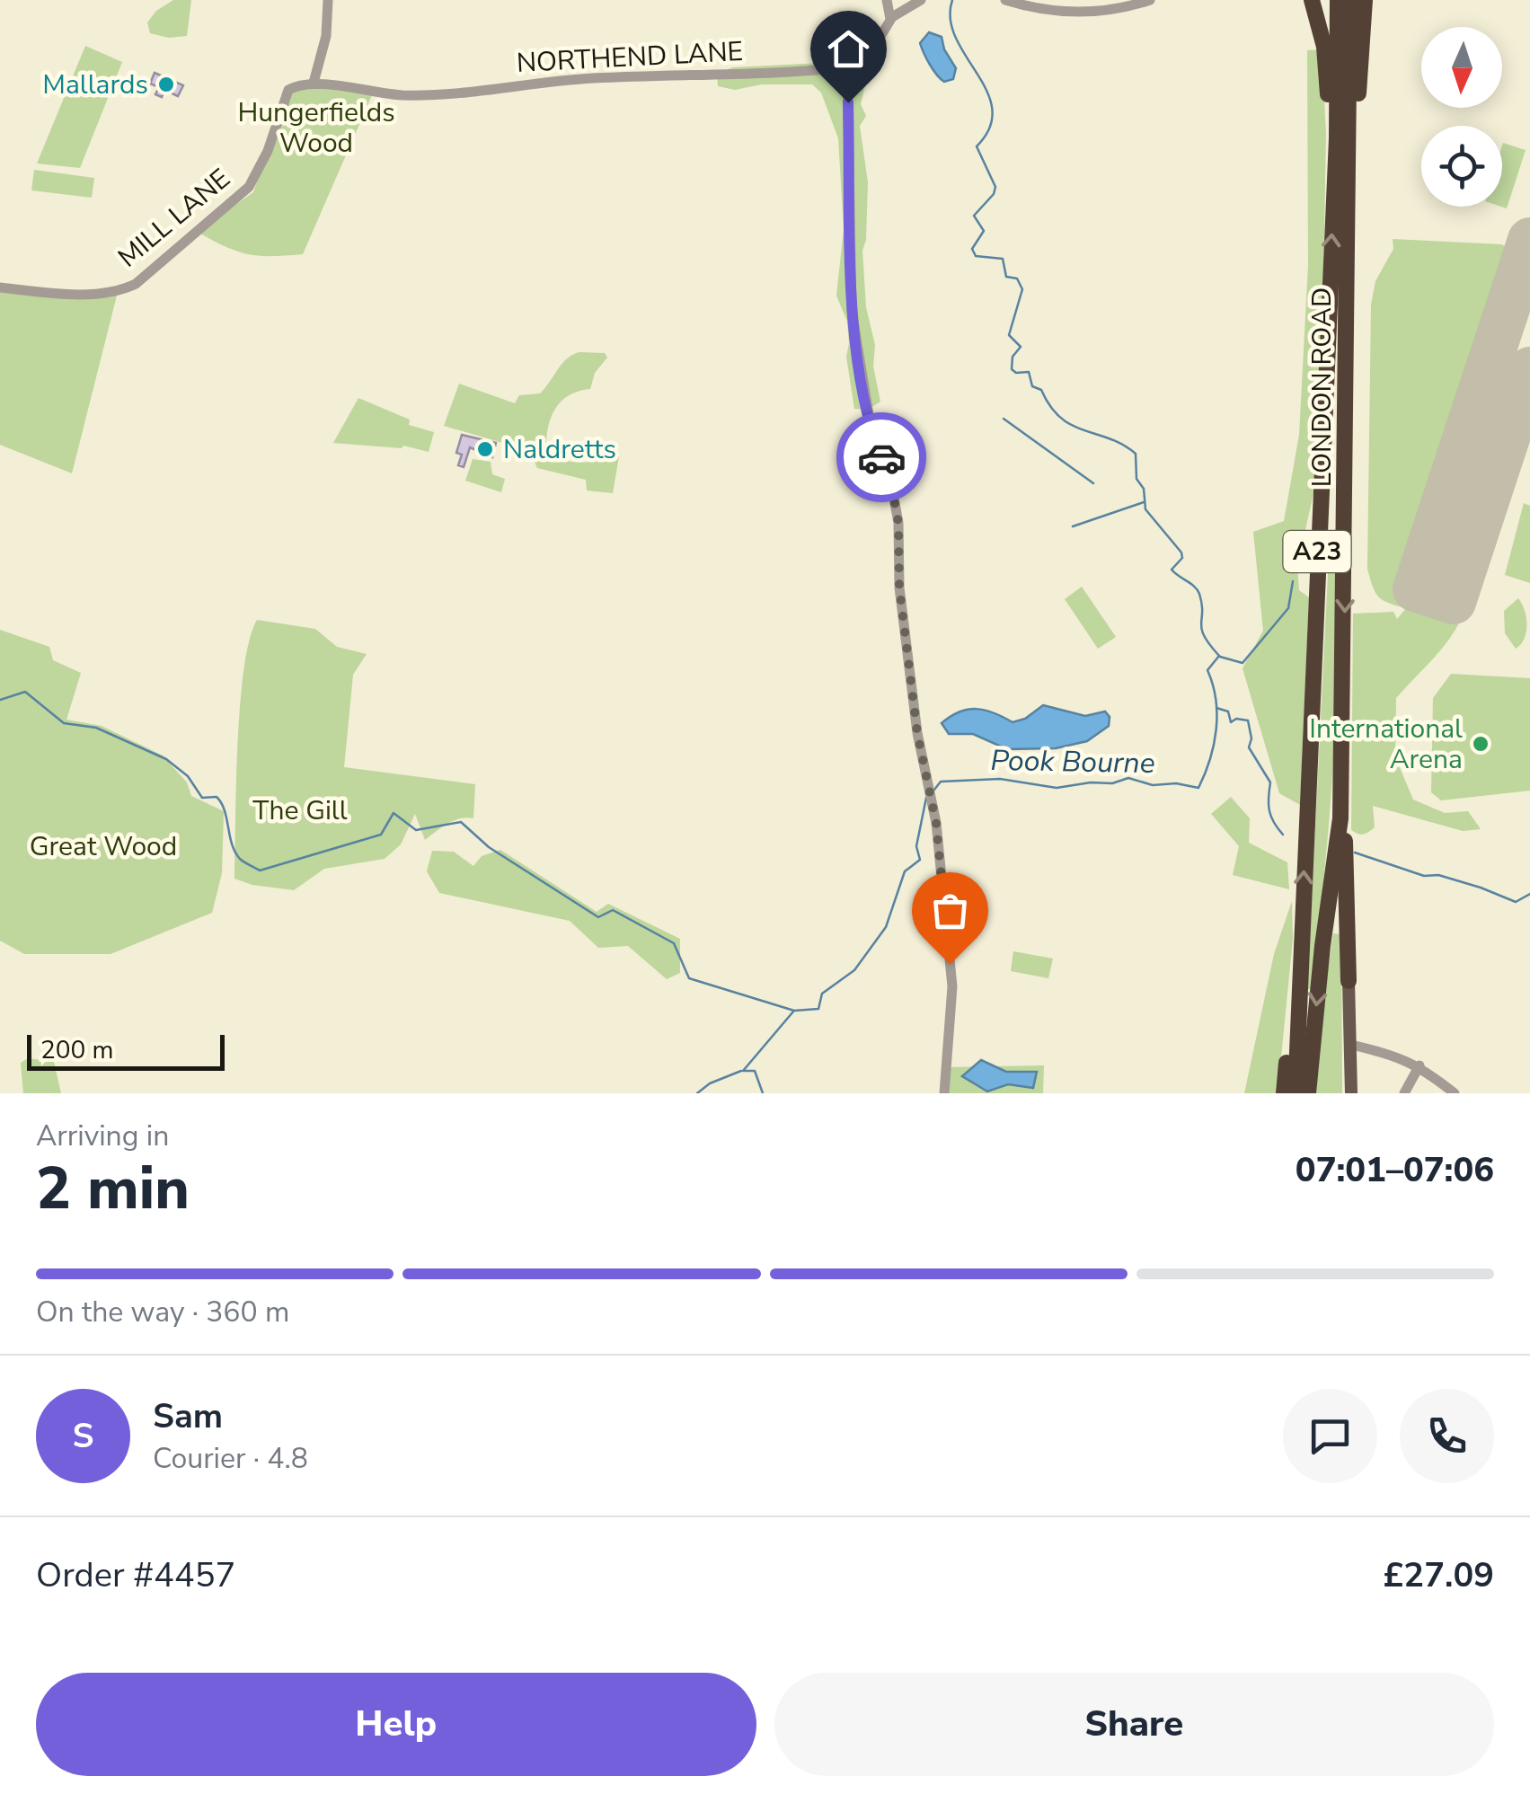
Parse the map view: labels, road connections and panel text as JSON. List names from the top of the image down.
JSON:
{
  "streets": {
    "highway": ["LONDON ROAD", "A23"],
    "street": ["NORTHEND LANE", "MILL LANE"]
  },
  "crossings": [
    ["NORTHEND LANE", "MILL LANE"],
    ["LONDON ROAD", "A23"]
  ],
  "water": ["Pook Bourne"],
  "parks": ["Hungerfields Wood", "The Gill", "Great Wood"],
  "places": ["Mallards", "Naldretts", "International Arena"],
  "scale_bar": "200 m",
  "north": "bottom",
  "page": {
    "scale": "200 m",
    "heading": ["2 min", "Arriving in", "07:01–07:06"],
    "panel": [
      "Sam",
      "Courier · 4.8",
      "Order #4457",
      "£27.09"
    ],
    "bar": "On the way · 360 m",
    "round": "S",
    "buttons": ["Help", "Share"]
  }
}
